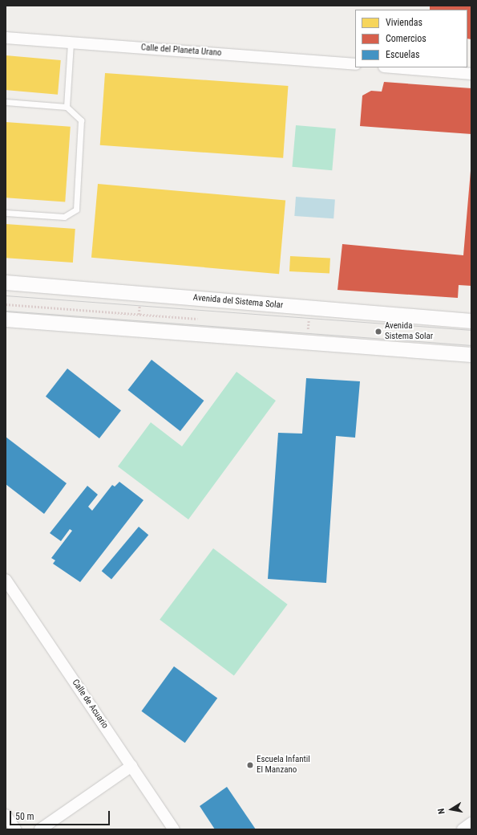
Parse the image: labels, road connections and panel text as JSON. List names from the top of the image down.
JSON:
{
  "streets": {
    "street": ["Calle del Planeta Urano", "Avenida del Sistema Solar", "Calle de Acuario"]
  },
  "places": ["Avenida Sistema Solar", "Escuela Infantil El Manzano"],
  "legend": ["Viviendas", "Comercios", "Escuelas"],
  "scale_bar": "50 m",
  "north": "left"
}
